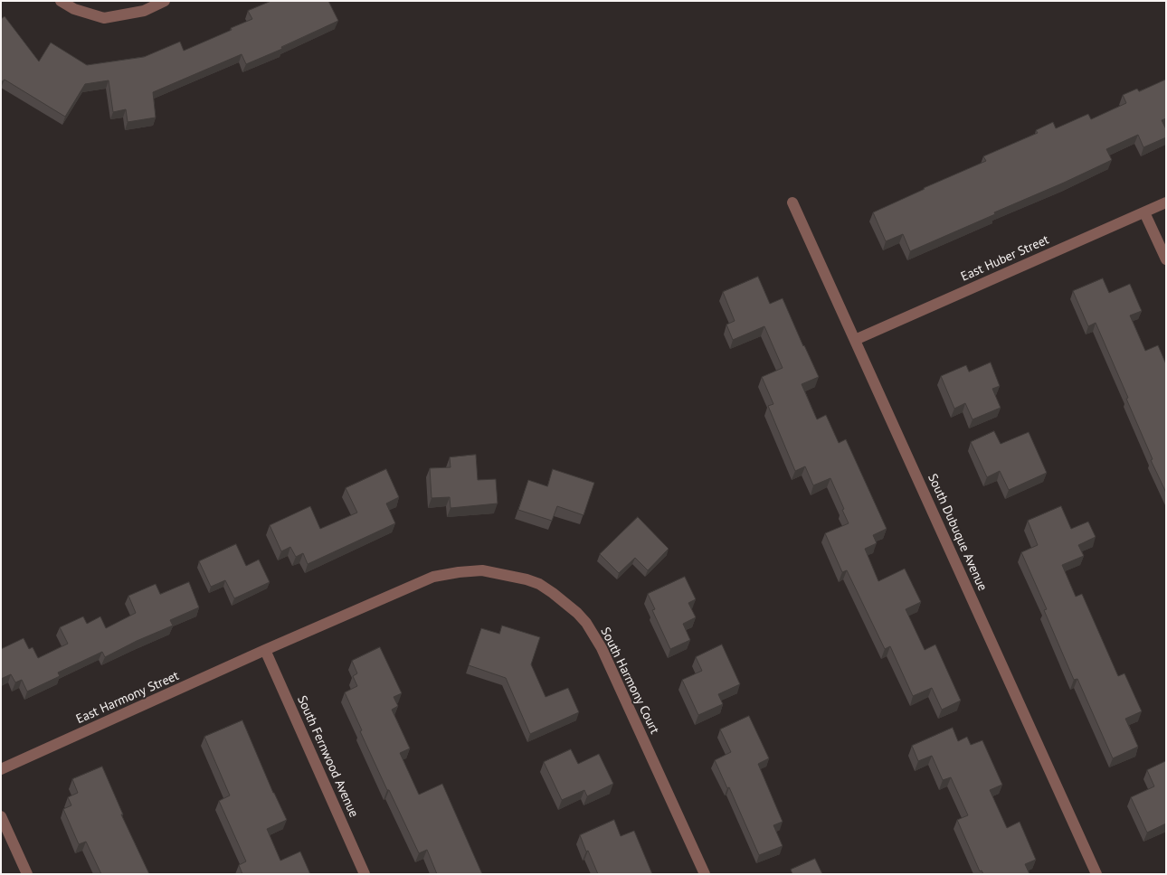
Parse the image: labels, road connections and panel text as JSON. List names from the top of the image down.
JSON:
{
  "streets": {
    "street": [
      "East Huber Street",
      "South Dubuque Avenue",
      "South Harmony Court",
      "East Harmony Street",
      "South Fernwood Avenue"
    ]
  },
  "crossings": [
    ["East Huber Street", "South Dubuque Avenue"],
    ["South Harmony Court", "East Harmony Street"],
    ["South Harmony Court", "South Fernwood Avenue"],
    ["East Harmony Street", "South Fernwood Avenue"]
  ]
}
